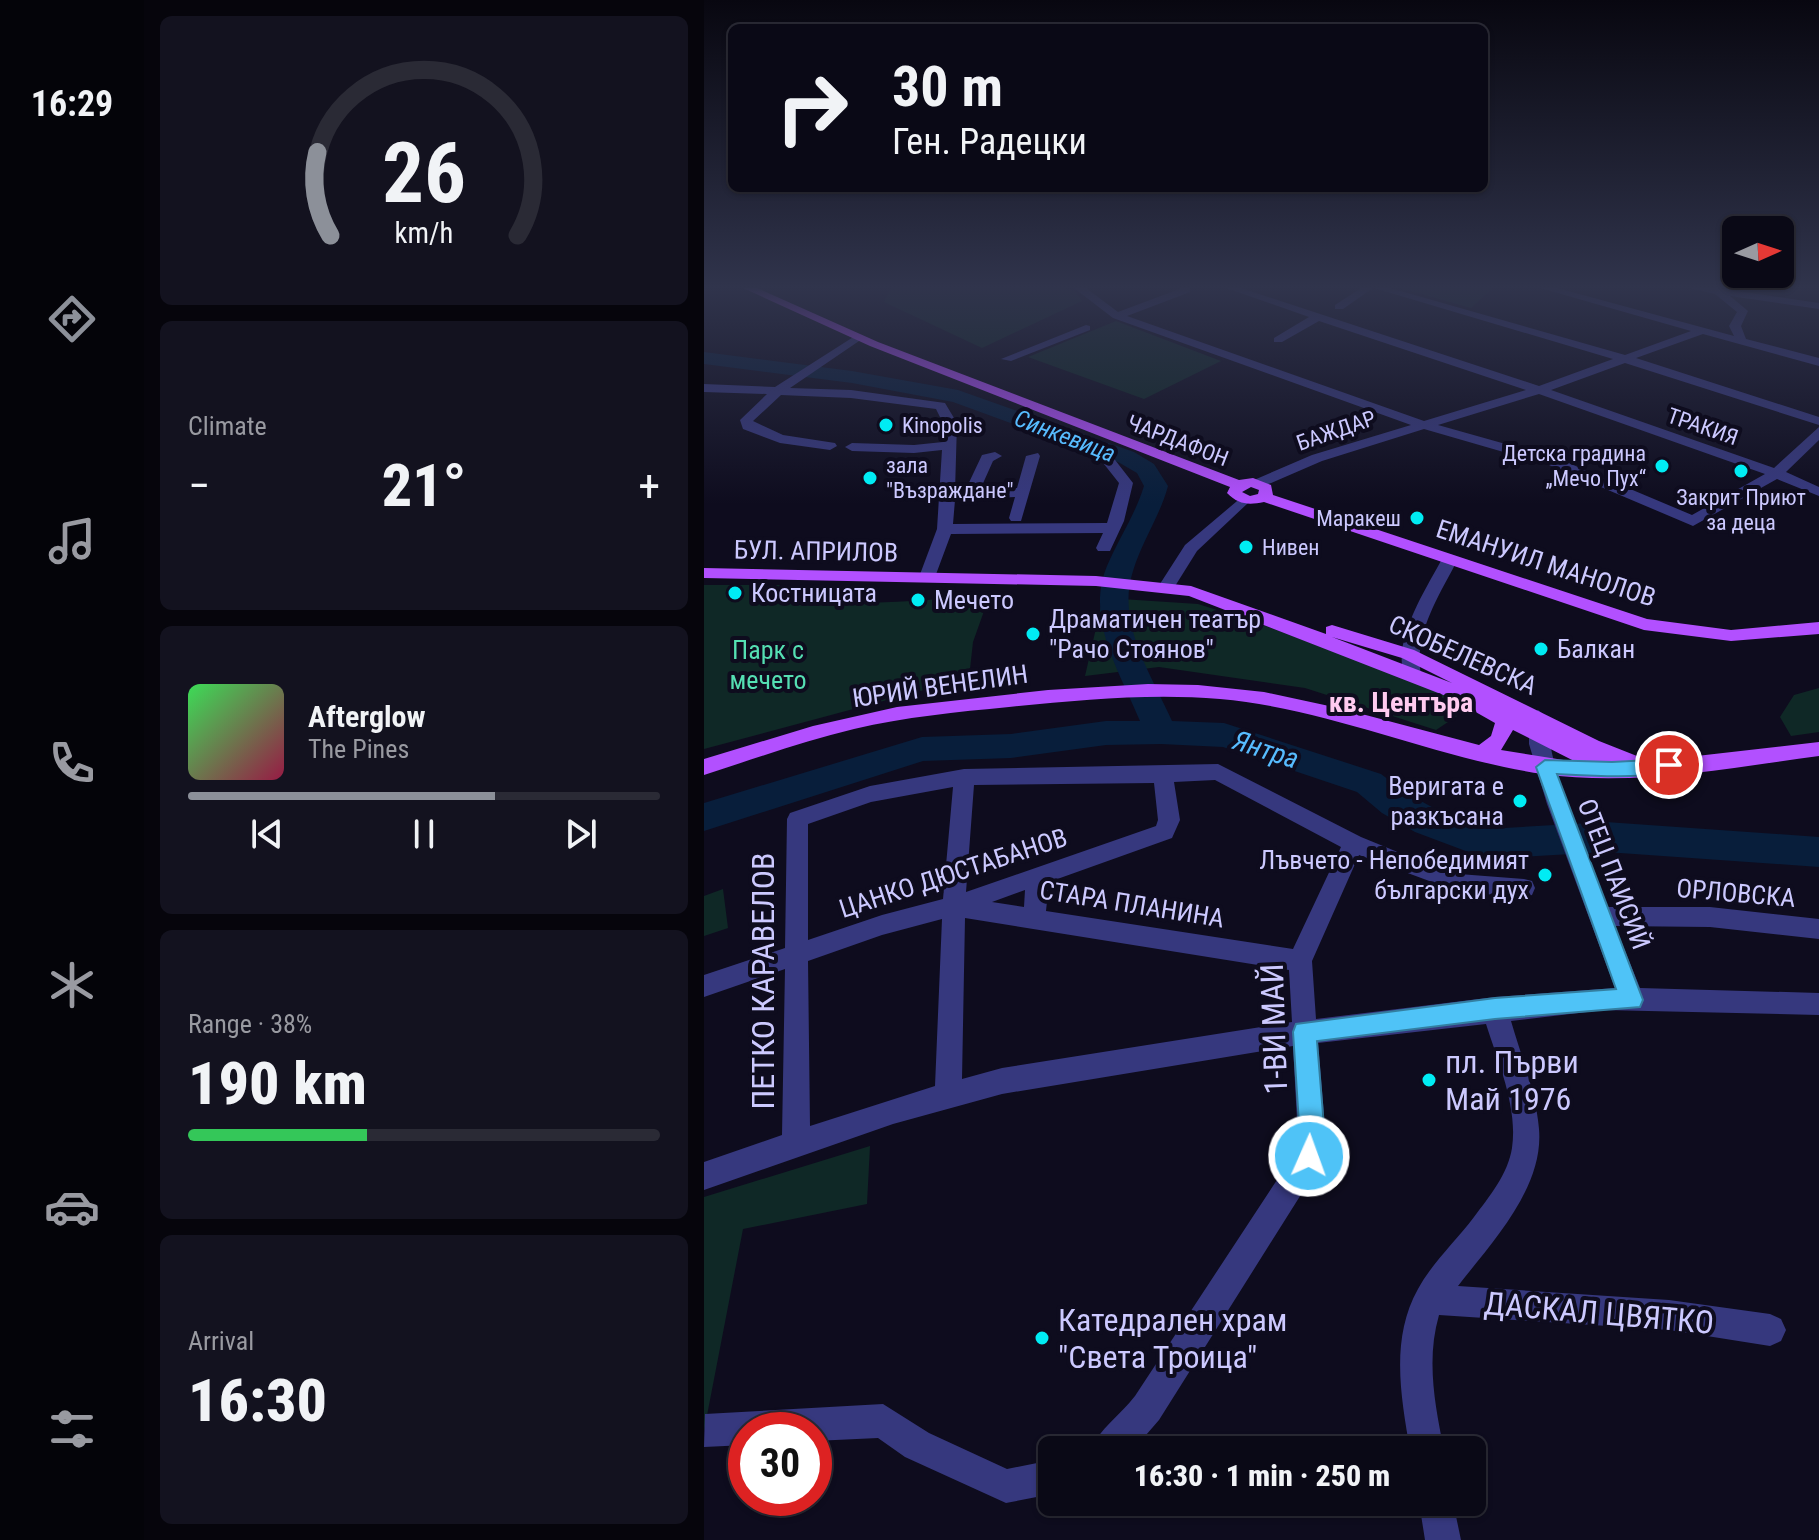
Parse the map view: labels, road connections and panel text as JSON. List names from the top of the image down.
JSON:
{
  "streets": {
    "main road": [
      "ЧАРДАФОН",
      "БУЛ. АПРИЛОВ",
      "ЕМАНУИЛ МАНОЛОВ",
      "СКОБЕЛЕВСКА",
      "ЮРИЙ ВЕНЕЛИН"
    ],
    "street": [
      "ТРАКИЯ",
      "БАЖДАР",
      "ЦАНКО ДЮСТАБАНОВ",
      "ОТЕЦ ПАИСИЙ",
      "ОРЛОВСКА",
      "СТАРА ПЛАНИНА",
      "ПЕТКО КАРАВЕЛОВ",
      "1-ВИ МАЙ",
      "ДАСКАЛ ЦВЯТКО"
    ]
  },
  "crossings": [
    ["ТРАКИЯ", "БАЖДАР"],
    ["БАЖДАР", "ЕМАНУИЛ МАНОЛОВ"],
    ["БУЛ. АПРИЛОВ", "СКОБЕЛЕВСКА"],
    ["СКОБЕЛЕВСКА", "ЮРИЙ ВЕНЕЛИН"],
    ["СКОБЕЛЕВСКА", "ОТЕЦ ПАИСИЙ"],
    ["ЮРИЙ ВЕНЕЛИН", "ОТЕЦ ПАИСИЙ"],
    ["ЦАНКО ДЮСТАБАНОВ", "СТАРА ПЛАНИНА"],
    ["ЦАНКО ДЮСТАБАНОВ", "ПЕТКО КАРАВЕЛОВ"],
    ["ОТЕЦ ПАИСИЙ", "ОРЛОВСКА"],
    ["СТАРА ПЛАНИНА", "1-ВИ МАЙ"]
  ],
  "districts": ["кв. Центъра"],
  "water": ["Синкевица", "Янтра"],
  "parks": ["Парк с мечето"],
  "places": [
    "Kinopolis",
    "Детска градина „Мечо Пух“",
    "Закрит Приют за деца",
    "зала \"Възраждане\"",
    "Маракеш",
    "Нивен",
    "Костницата",
    "Мечето",
    "Драматичен театър \"Рачо Стоянов\"",
    "Балкан",
    "Веригата е разкъсана",
    "Лъвчето - Непобедимият български дух",
    "пл. Първи Май 1976",
    "Катедрален храм \"Света Троица\""
  ],
  "north": "right",
  "page": {
    "tabs": "16:29",
    "turn": ["30 m", "Ген. Радецки"],
    "tile": [
      "Climate",
      ["Range · 38%", "190 km"],
      ["Arrival", "16:30"]
    ],
    "heat": ["−", "21°", "+"],
    "song": ["Afterglow", "The Pines"],
    "limit": "30",
    "trip": "16:30 · 1 min · 250 m",
    "gauge": ["26", "km/h"]
  }
}
